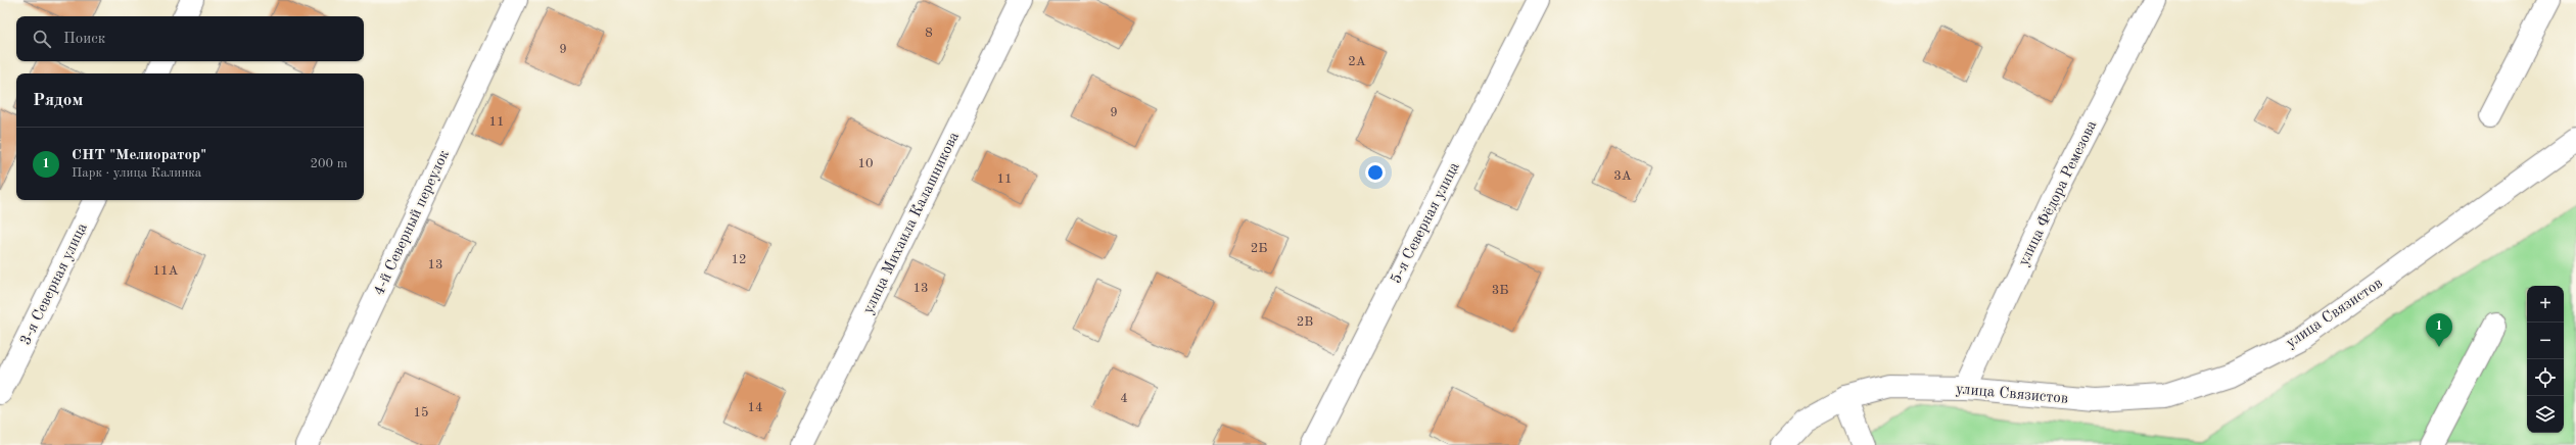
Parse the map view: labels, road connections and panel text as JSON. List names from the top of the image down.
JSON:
{
  "streets": {
    "street": [
      "улица Фёдора Ремезова",
      "4-й Северный переулок",
      "улица Михаила Калашникова",
      "5-я Северная улица",
      "3-я Северная улица",
      "улица Связистов"
    ]
  },
  "crossings": [
    ["улица Фёдора Ремезова", "улица Связистов"]
  ],
  "house_numbers": [
    "8",
    "9",
    "2А",
    "9",
    "11",
    "10",
    "3А",
    "11",
    "2Б",
    "12",
    "13",
    "11А",
    "13",
    "3Б",
    "2В",
    "4",
    "14",
    "15"
  ],
  "page": {
    "search": "Поиск",
    "heading": "Рядом",
    "list": [
      {
        "mark": "1",
        "name": "СНТ \"Мелиоратор\"",
        "note": "Парк · улица Калинка",
        "value": "200 m"
      }
    ],
    "map_buttons": ["+", "−"],
    "pins": "1"
  }
}
